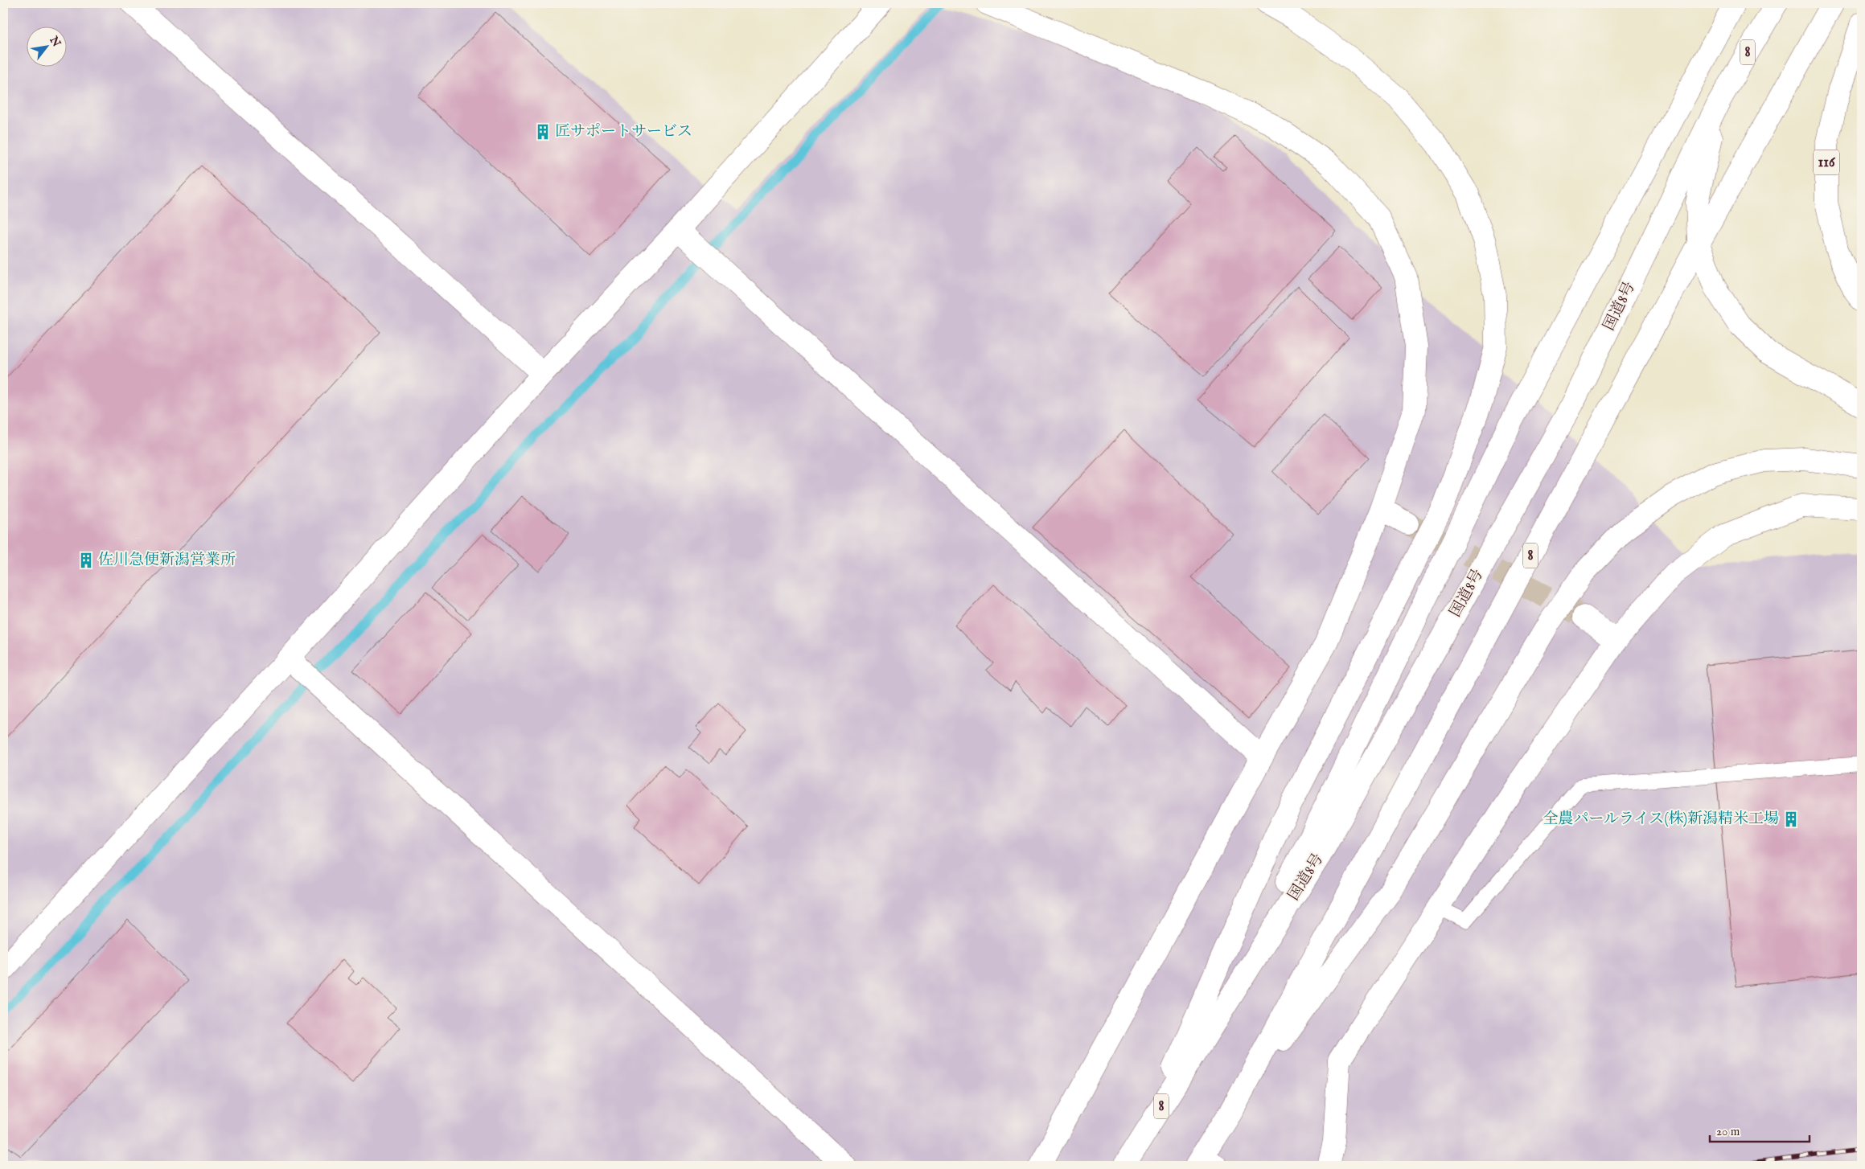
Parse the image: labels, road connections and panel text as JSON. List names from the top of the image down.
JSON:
{
  "streets": {
    "main road": ["8", "116", "国道8号"]
  },
  "crossings": [
    ["8", "国道8号"]
  ],
  "places": {
    "building": ["匠サポートサービス", "佐川急便新潟営業所", "全農パールライス(株)新潟精米工場"]
  },
  "scale_bar": "20 m",
  "north": "top right"
}
